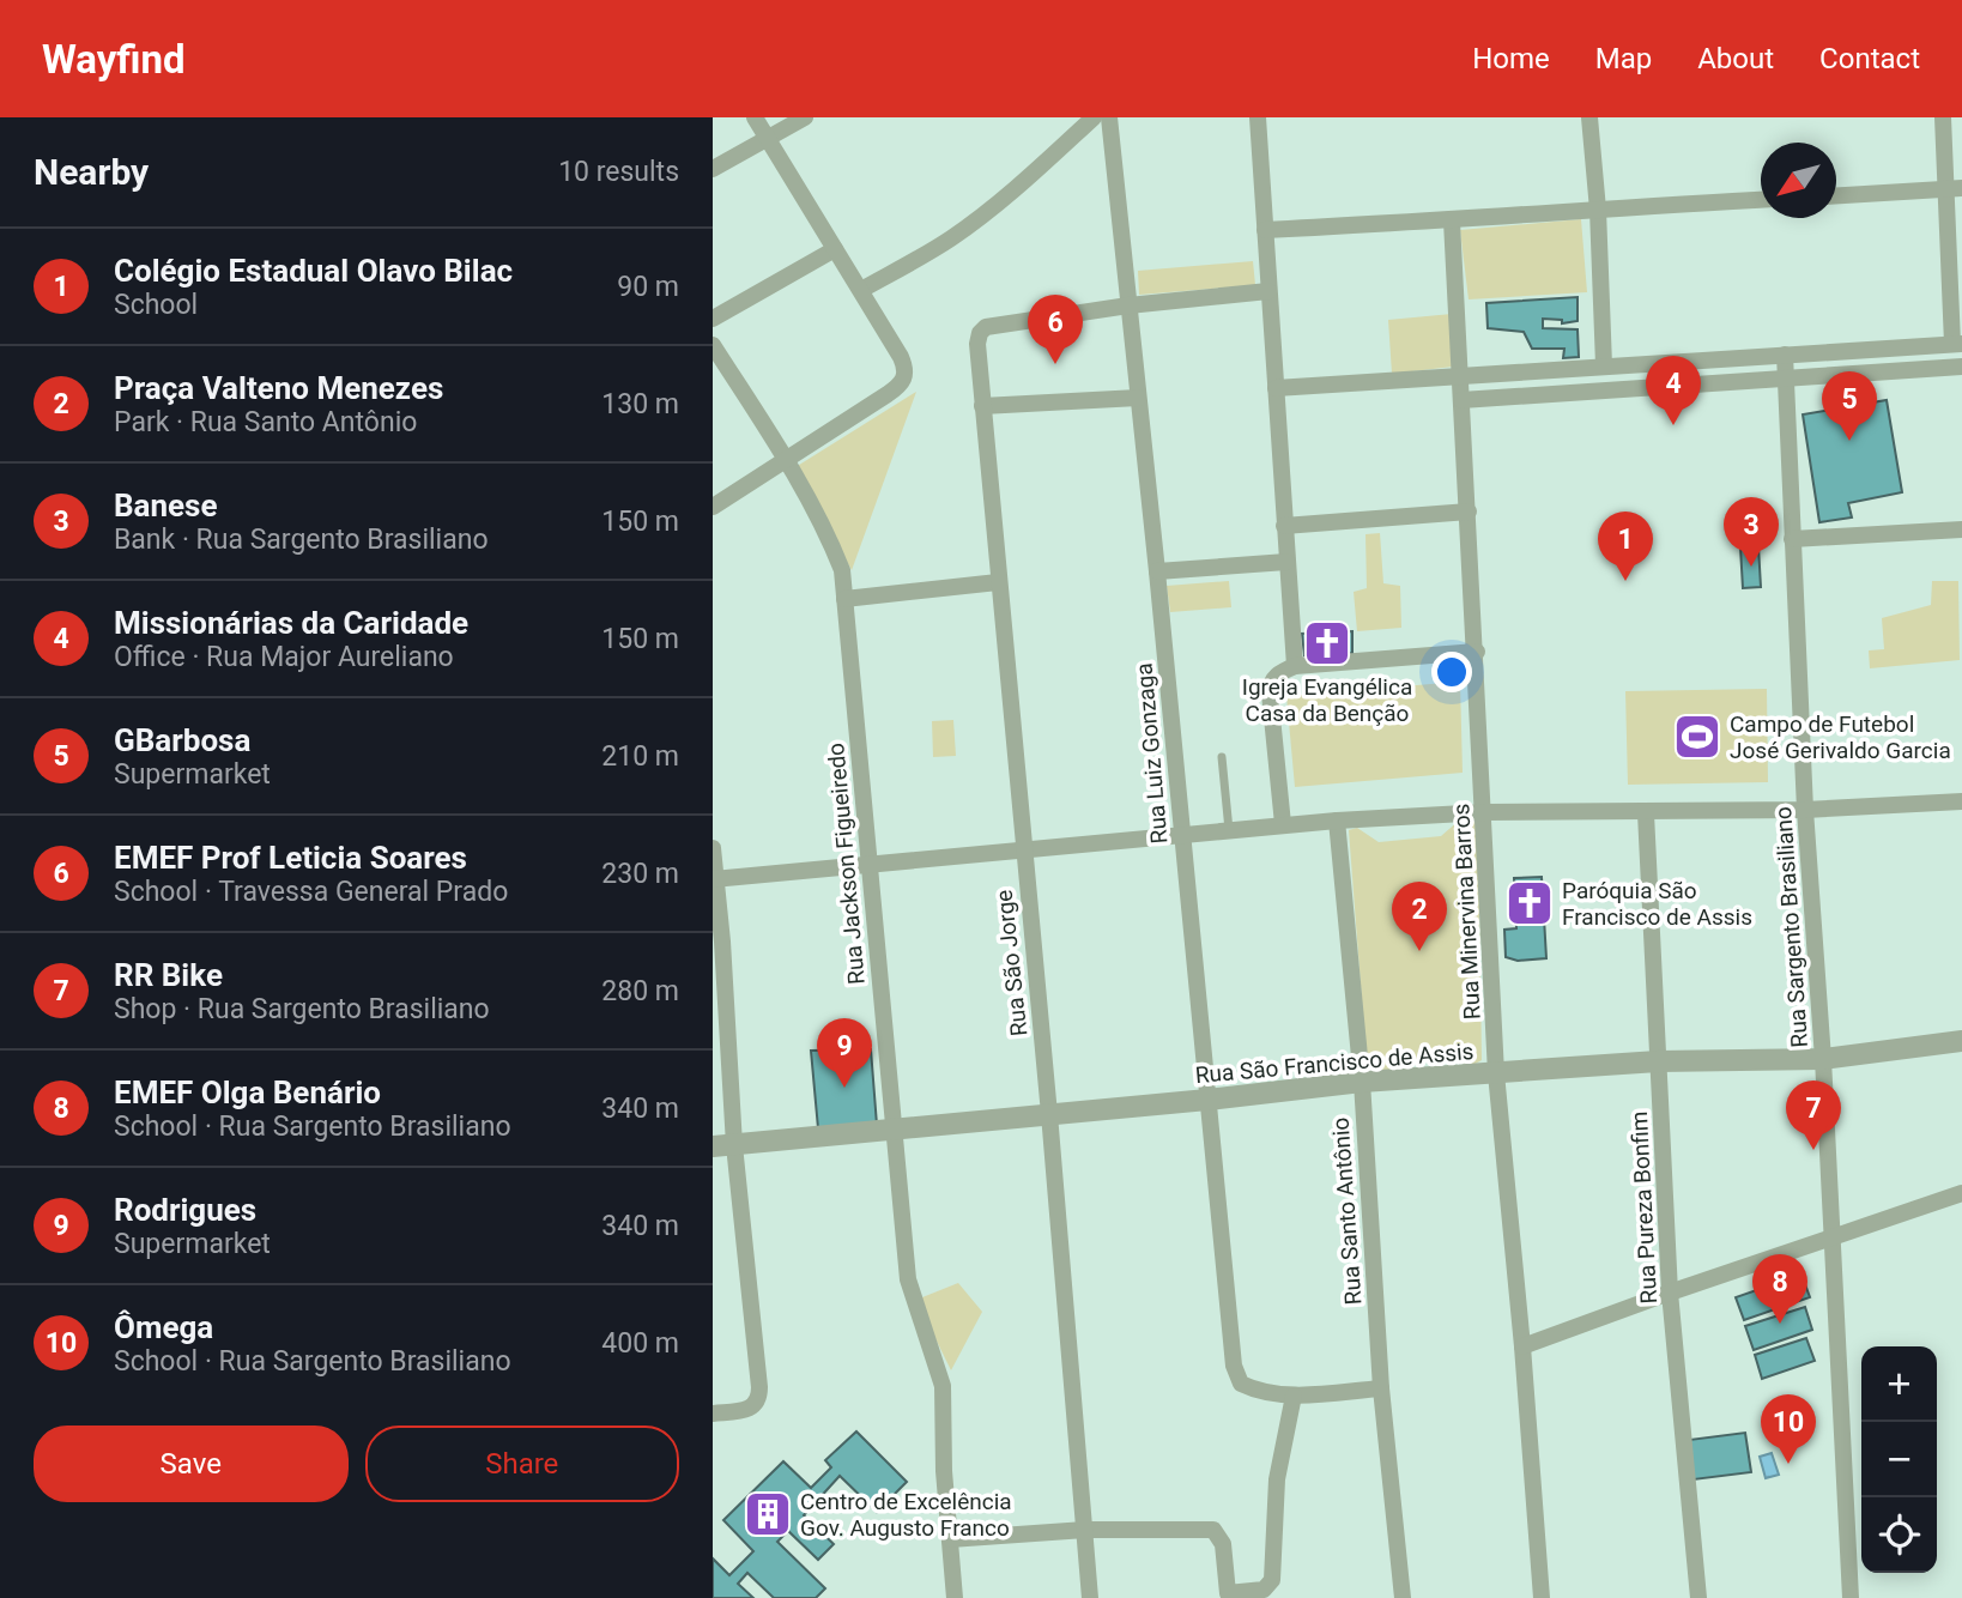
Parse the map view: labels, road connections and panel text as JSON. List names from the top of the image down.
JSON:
{
  "streets": {
    "street": [
      "Rua Luiz Gonzaga",
      "Rua Jackson Figueiredo",
      "Rua Minervina Barros",
      "Rua Sargento Brasiliano",
      "Rua São Jorge",
      "Rua São Francisco de Assis",
      "Rua Pureza Bonfim",
      "Rua Santo Antônio"
    ]
  },
  "crossings": [
    ["Rua Luiz Gonzaga", "Rua São Jorge"],
    ["Rua Luiz Gonzaga", "Rua São Francisco de Assis"],
    ["Rua Jackson Figueiredo", "Rua São Francisco de Assis"],
    ["Rua Minervina Barros", "Rua São Francisco de Assis"],
    ["Rua Sargento Brasiliano", "Rua São Francisco de Assis"],
    ["Rua São Jorge", "Rua São Francisco de Assis"],
    ["Rua São Francisco de Assis", "Rua Pureza Bonfim"],
    ["Rua São Francisco de Assis", "Rua Santo Antônio"]
  ],
  "places": {
    "church": ["Igreja Evangélica Casa da Benção", "Paróquia São Francisco de Assis"],
    "sports": ["Campo de Futebol José Gerivaldo Garcia"],
    "building": ["Centro de Excelência Gov. Augusto Franco"]
  },
  "north": "bottom left",
  "page": {
    "header": "Wayfind",
    "nav": [
      "Home",
      "Map",
      "About",
      "Contact"
    ],
    "heading": ["Nearby", "10 results"],
    "list": [
      {
        "mark": "1",
        "name": "Colégio Estadual Olavo Bilac",
        "note": "School",
        "value": "90 m"
      },
      {
        "mark": "2",
        "name": "Praça Valteno Menezes",
        "note": "Park · Rua Santo Antônio",
        "value": "130 m"
      },
      {
        "mark": "3",
        "name": "Banese",
        "note": "Bank · Rua Sargento Brasiliano",
        "value": "150 m"
      },
      {
        "mark": "4",
        "name": "Missionárias da Caridade",
        "note": "Office · Rua Major Aureliano",
        "value": "150 m"
      },
      {
        "mark": "5",
        "name": "GBarbosa",
        "note": "Supermarket",
        "value": "210 m"
      },
      {
        "mark": "6",
        "name": "EMEF Prof Leticia Soares",
        "note": "School · Travessa General Prado",
        "value": "230 m"
      },
      {
        "mark": "7",
        "name": "RR Bike",
        "note": "Shop · Rua Sargento Brasiliano",
        "value": "280 m"
      },
      {
        "mark": "8",
        "name": "EMEF Olga Benário",
        "note": "School · Rua Sargento Brasiliano",
        "value": "340 m"
      },
      {
        "mark": "9",
        "name": "Rodrigues",
        "note": "Supermarket",
        "value": "340 m"
      },
      {
        "mark": "10",
        "name": "Ômega",
        "note": "School · Rua Sargento Brasiliano",
        "value": "400 m"
      }
    ],
    "pins": [
      "6",
      "4",
      "5",
      "3",
      "1",
      "2",
      "9",
      "7",
      "8",
      "10"
    ],
    "map_buttons": ["+", "−"],
    "buttons": ["Save", "Share"]
  }
}
